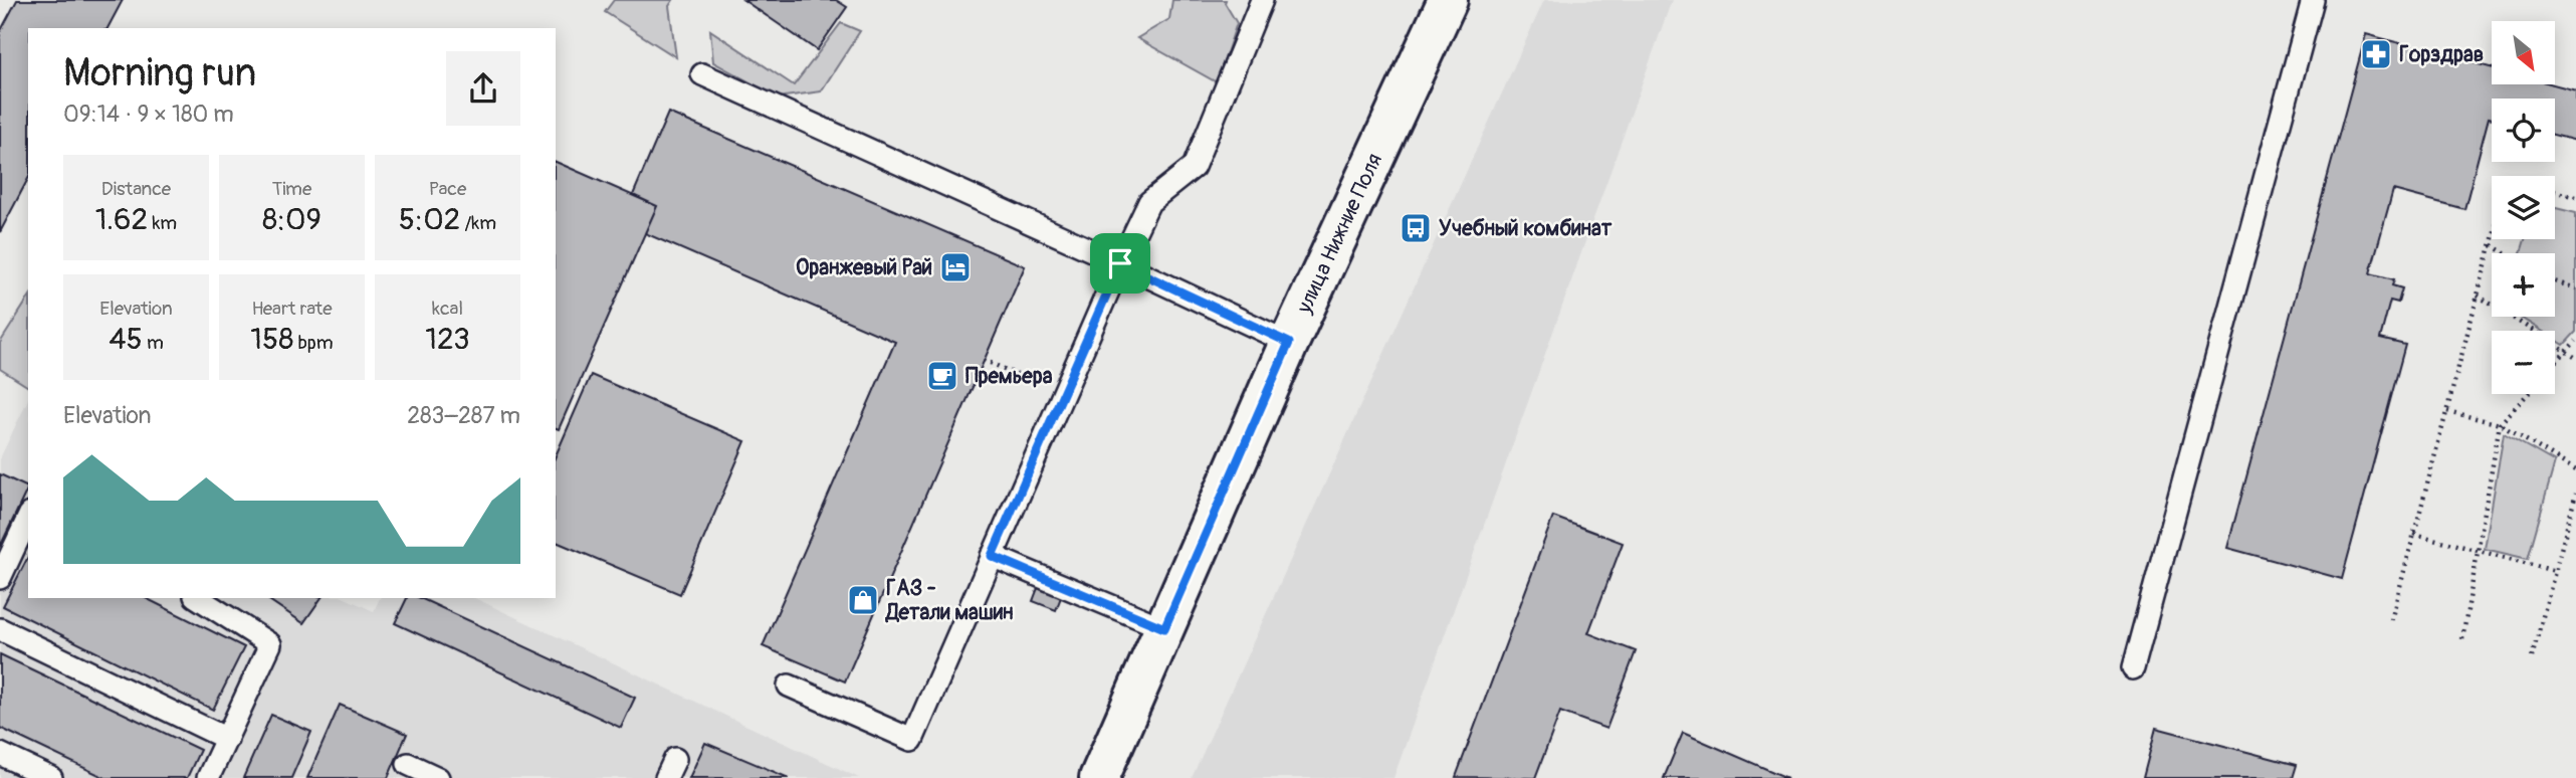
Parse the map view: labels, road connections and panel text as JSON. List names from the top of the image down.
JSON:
{
  "streets": {
    "main road": ["улица Нижние Поля"]
  },
  "places": {
    "pharmacy": ["Горздрав"],
    "bus stop": ["Учебный комбинат"],
    "hotel": ["Оранжевый Рай"],
    "cafe": ["Премьера"],
    "shop": ["ГАЗ - Детали машин"]
  },
  "north": "bottom right",
  "page": {
    "map_buttons": ["+", "−"],
    "heading": ["Morning run", "09:14 · 9 × 180 m"],
    "stats": [
      ["Distance", "1.62 km"],
      ["Time", "8:09"],
      ["Pace", "5:02 /km"],
      ["Elevation", "45 m"],
      ["Heart rate", "158 bpm"],
      ["kcal", "123"]
    ],
    "chart": ["Elevation", "283–287 m"]
  }
}
